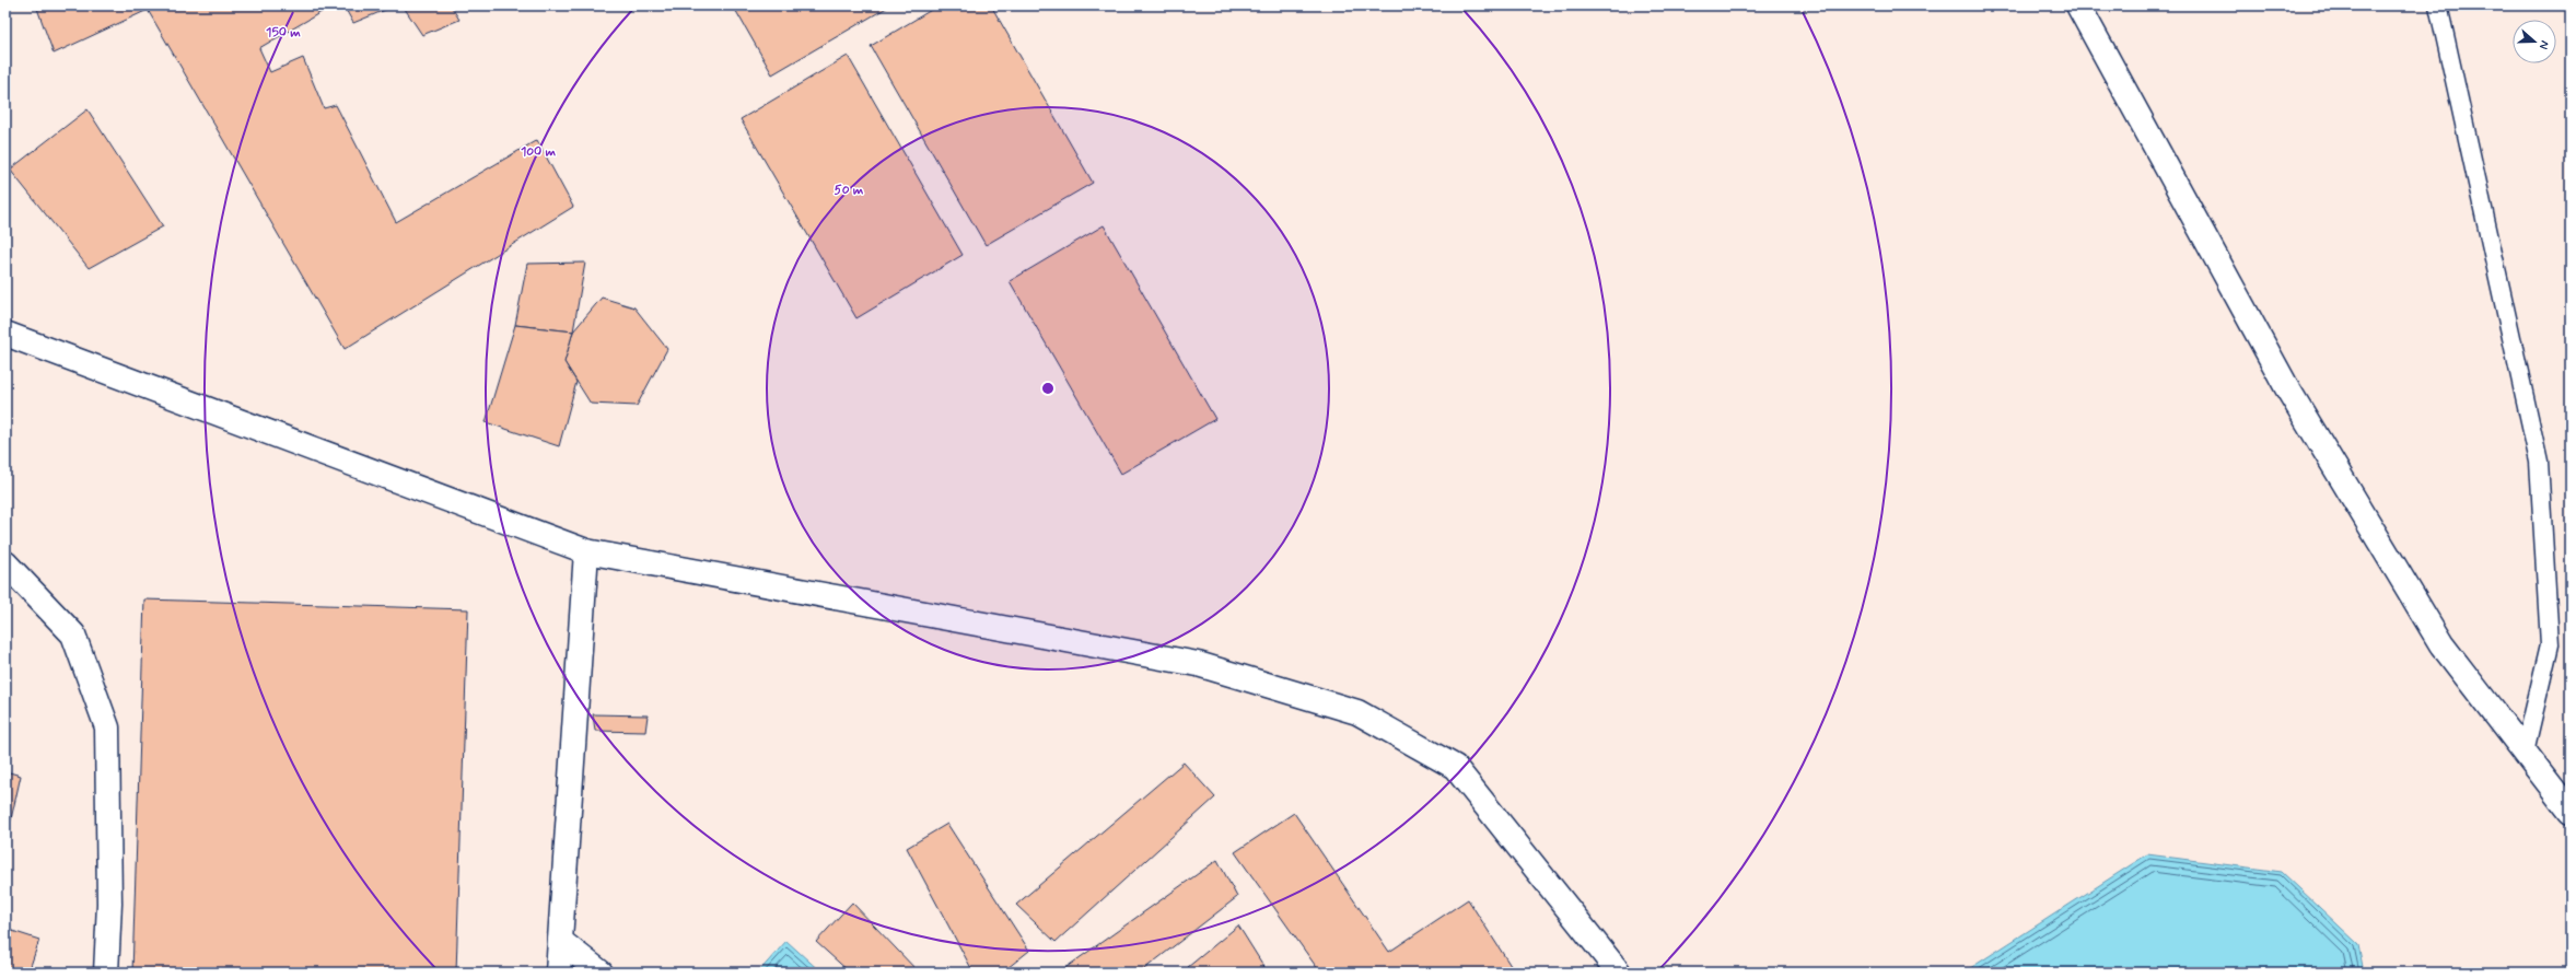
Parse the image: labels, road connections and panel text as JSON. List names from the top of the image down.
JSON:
{
  "north": "right",
  "rings": ["150 m", "100 m", "50 m"]
}
